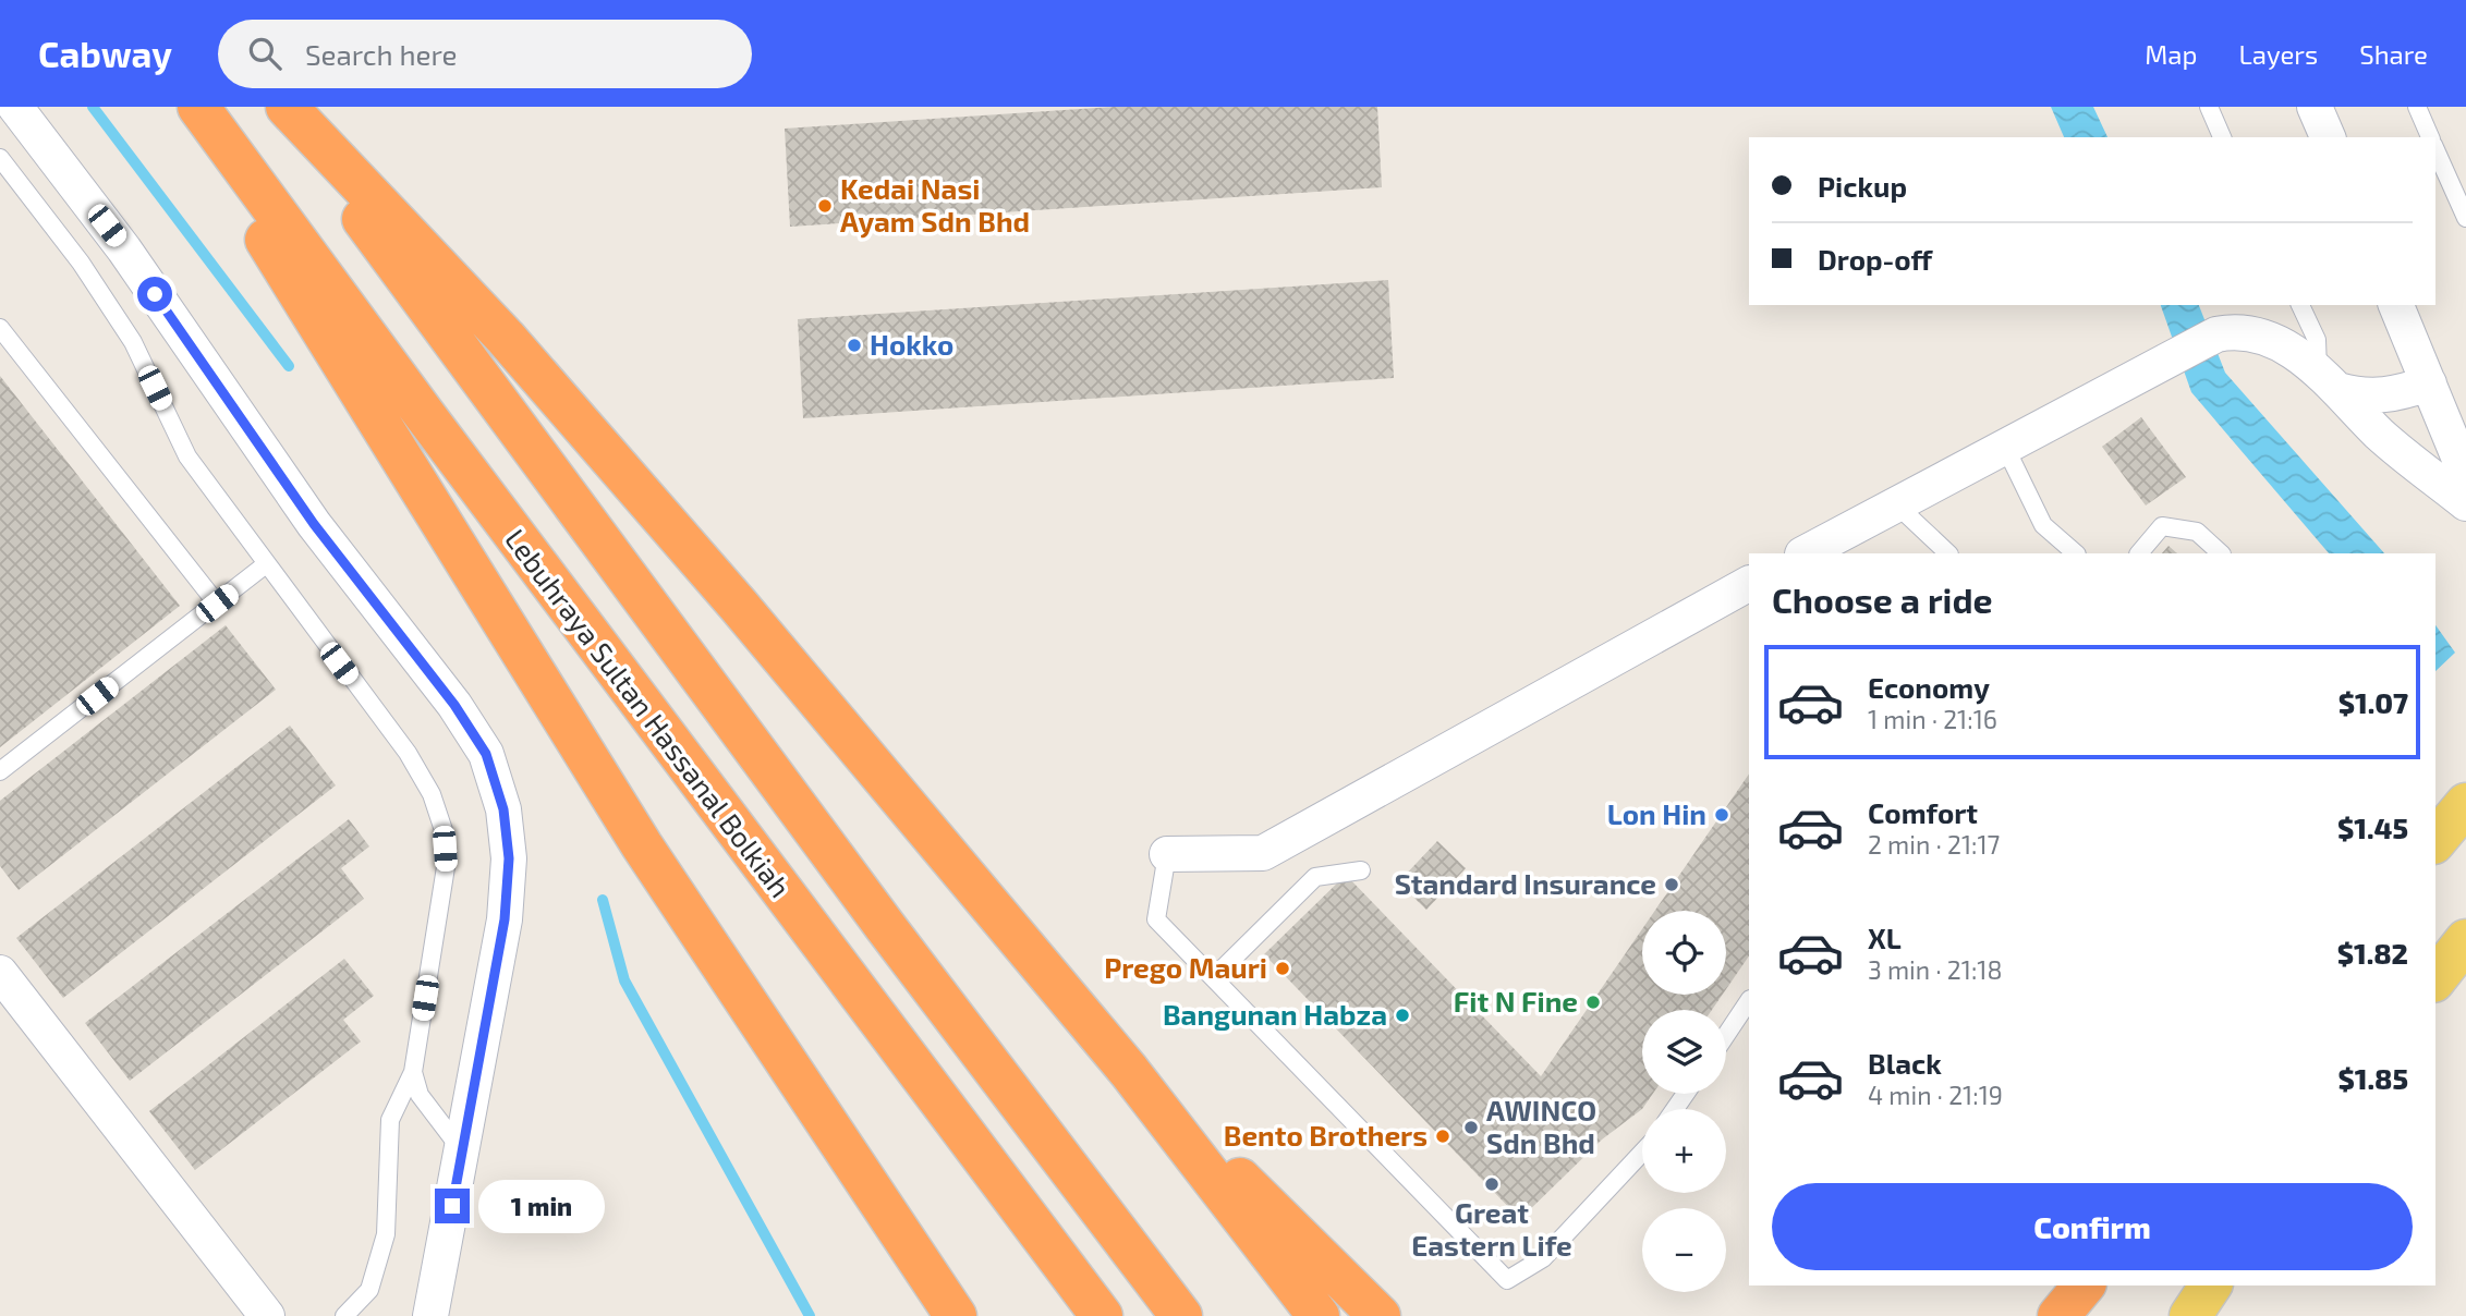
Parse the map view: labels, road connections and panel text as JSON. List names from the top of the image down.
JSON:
{
  "streets": {
    "highway": ["Lebuhraya Sultan Hassanal Bolkiah"]
  },
  "places": [
    "Kedai Nasi Ayam Sdn Bhd",
    "Hokko",
    "Lon Hin",
    "Standard Insurance",
    "Prego Mauri",
    "Fit N Fine",
    "Bangunan Habza",
    "AWINCO Sdn Bhd",
    "Bento Brothers",
    "Great Eastern Life"
  ],
  "page": {
    "header": "Cabway",
    "search": "Search here",
    "nav": ["Map", "Layers", "Share"],
    "banner": ["Pickup", "Drop-off"],
    "heading": "Choose a ride",
    "list": [
      {
        "name": "Economy",
        "note": "1 min · 21:16",
        "value": "$1.07"
      },
      {
        "name": "Comfort",
        "note": "2 min · 21:17",
        "value": "$1.45"
      },
      {
        "name": "XL",
        "note": "3 min · 21:18",
        "value": "$1.82"
      },
      {
        "name": "Black",
        "note": "4 min · 21:19",
        "value": "$1.85"
      }
    ],
    "map_buttons": ["+", "−"],
    "buttons": "Confirm",
    "bubble": "1 min"
  }
}
